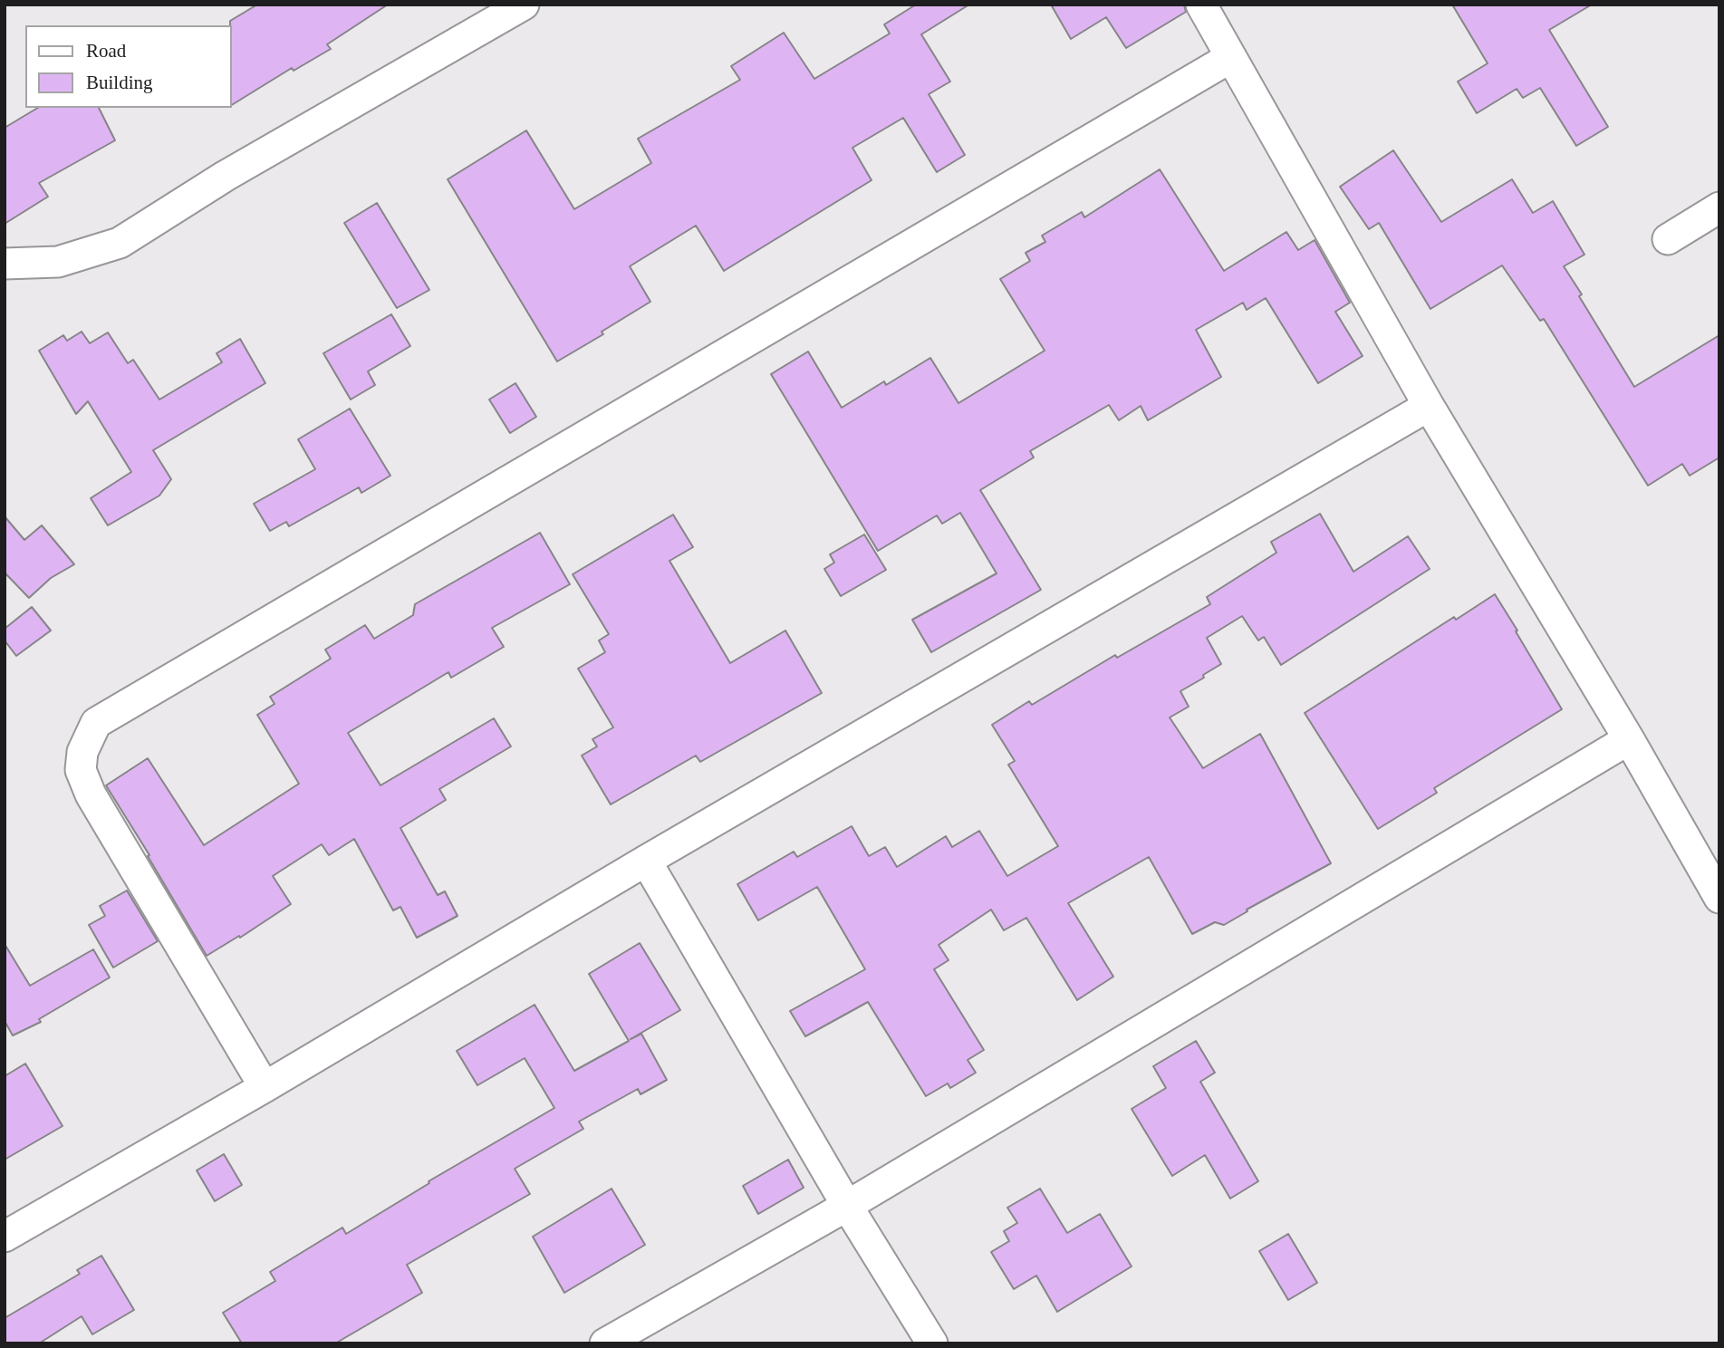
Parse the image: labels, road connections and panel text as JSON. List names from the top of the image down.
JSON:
{
  "legend": ["Road", "Building"]
}
